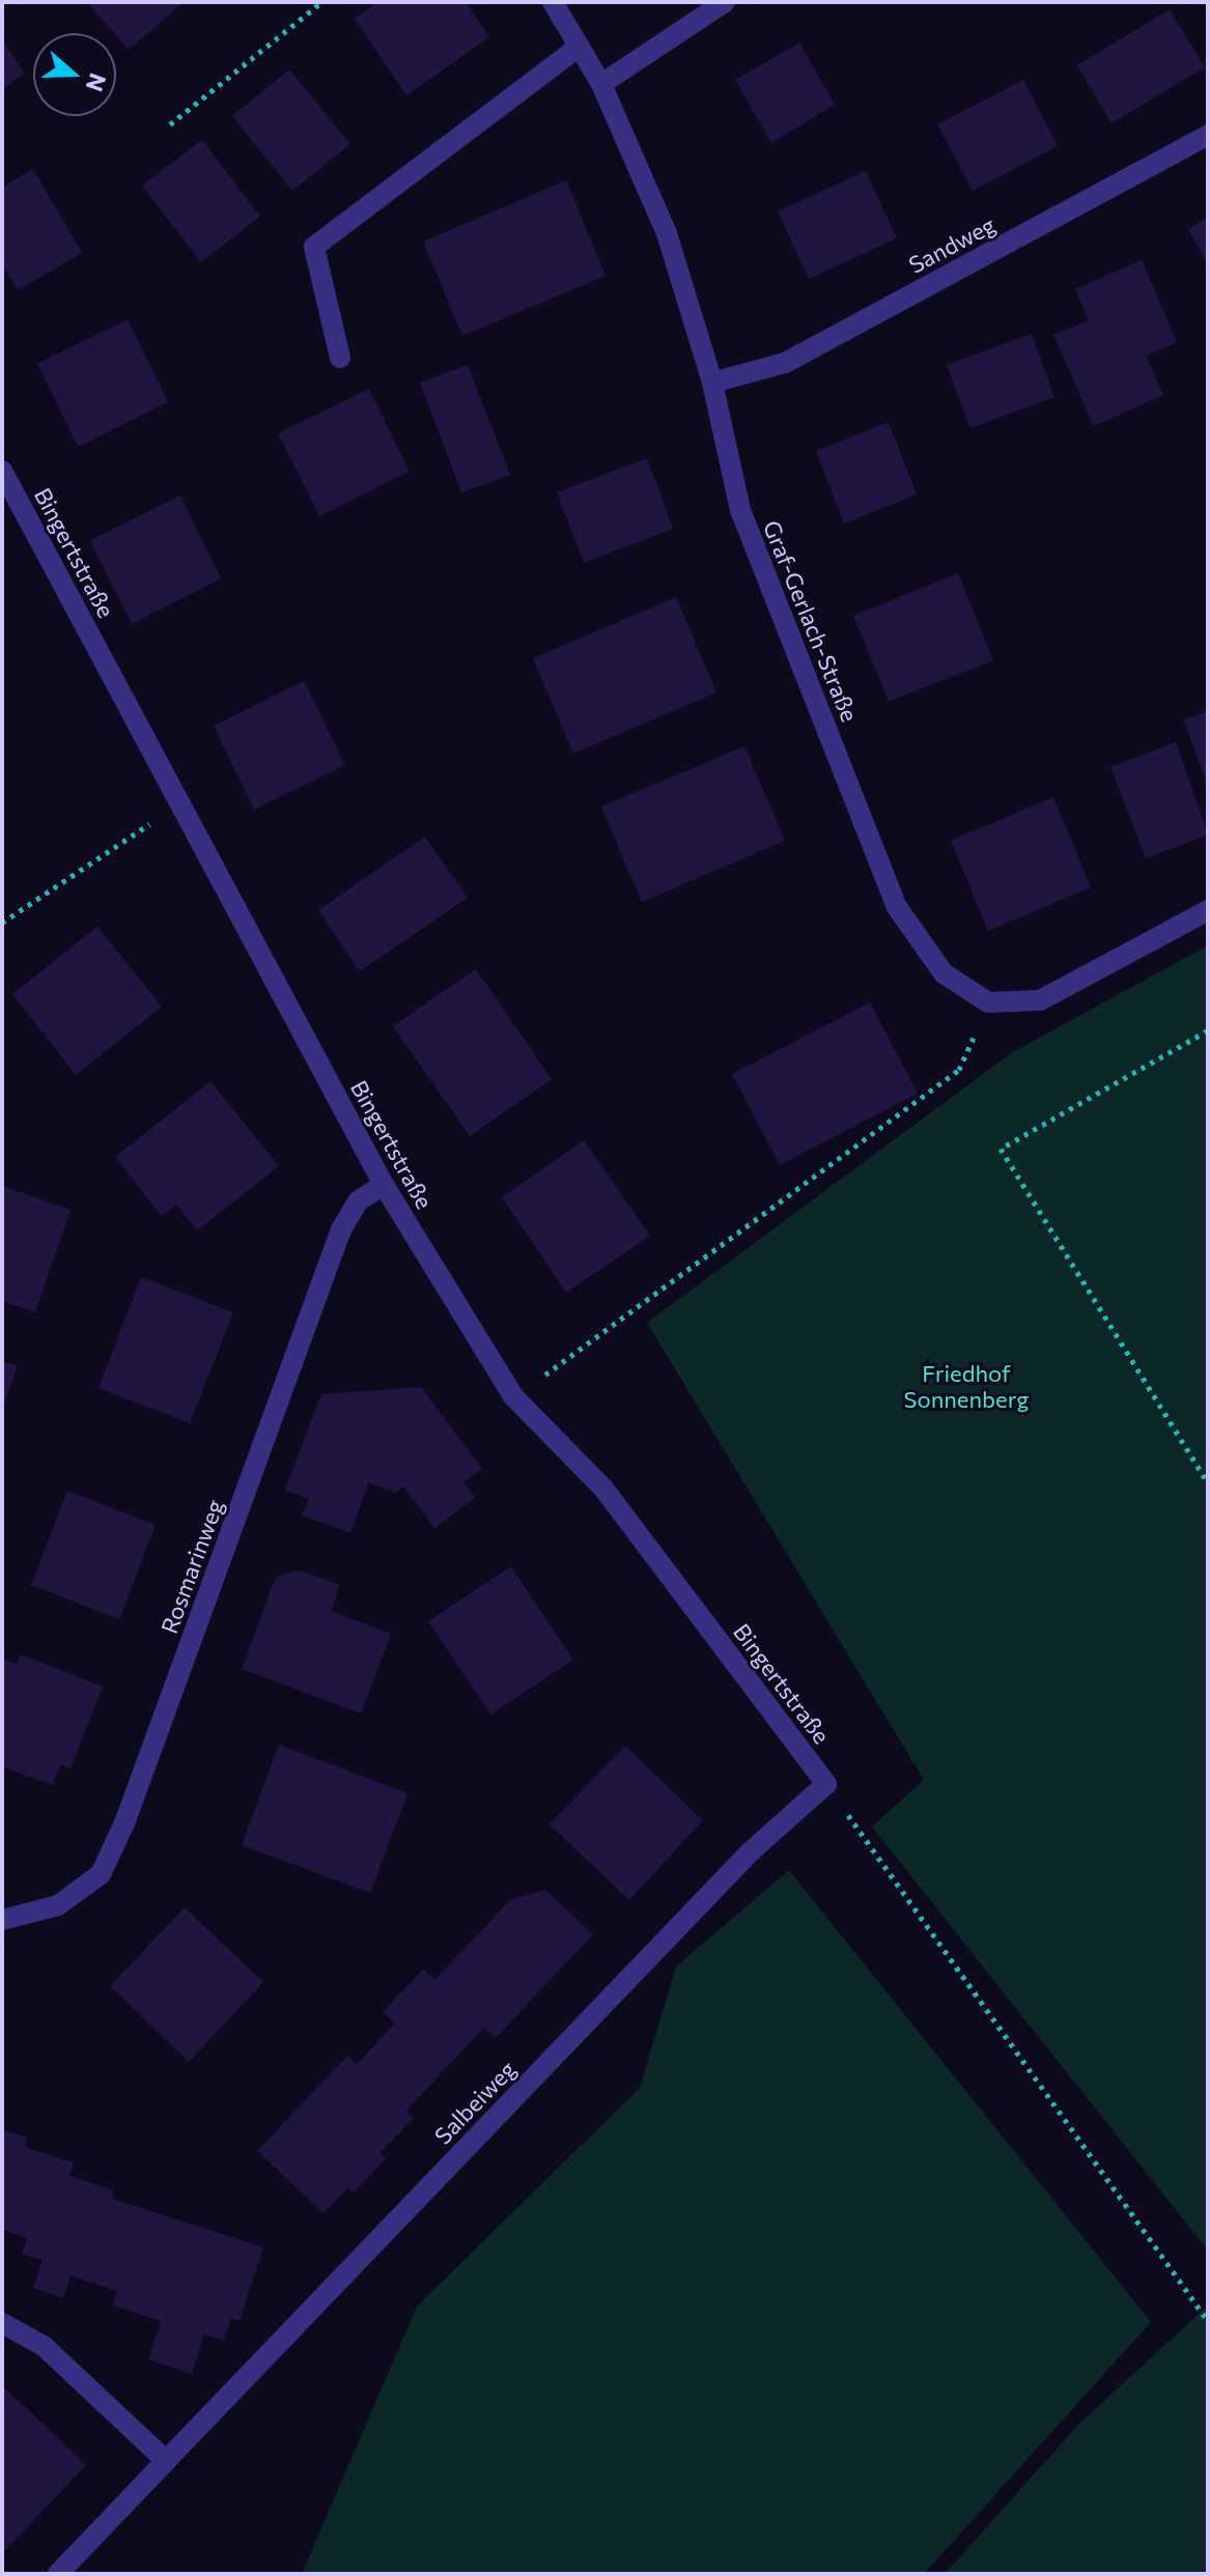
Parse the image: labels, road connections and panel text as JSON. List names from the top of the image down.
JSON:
{
  "streets": {
    "street": [
      "Sandweg",
      "Bingertstraße",
      "Graf-Gerlach-Straße",
      "Rosmarinweg",
      "Salbeiweg"
    ]
  },
  "crossings": [
    ["Sandweg", "Graf-Gerlach-Straße"],
    ["Bingertstraße", "Rosmarinweg"],
    ["Bingertstraße", "Salbeiweg"]
  ],
  "parks": ["Friedhof Sonnenberg"],
  "north": "right"
}
